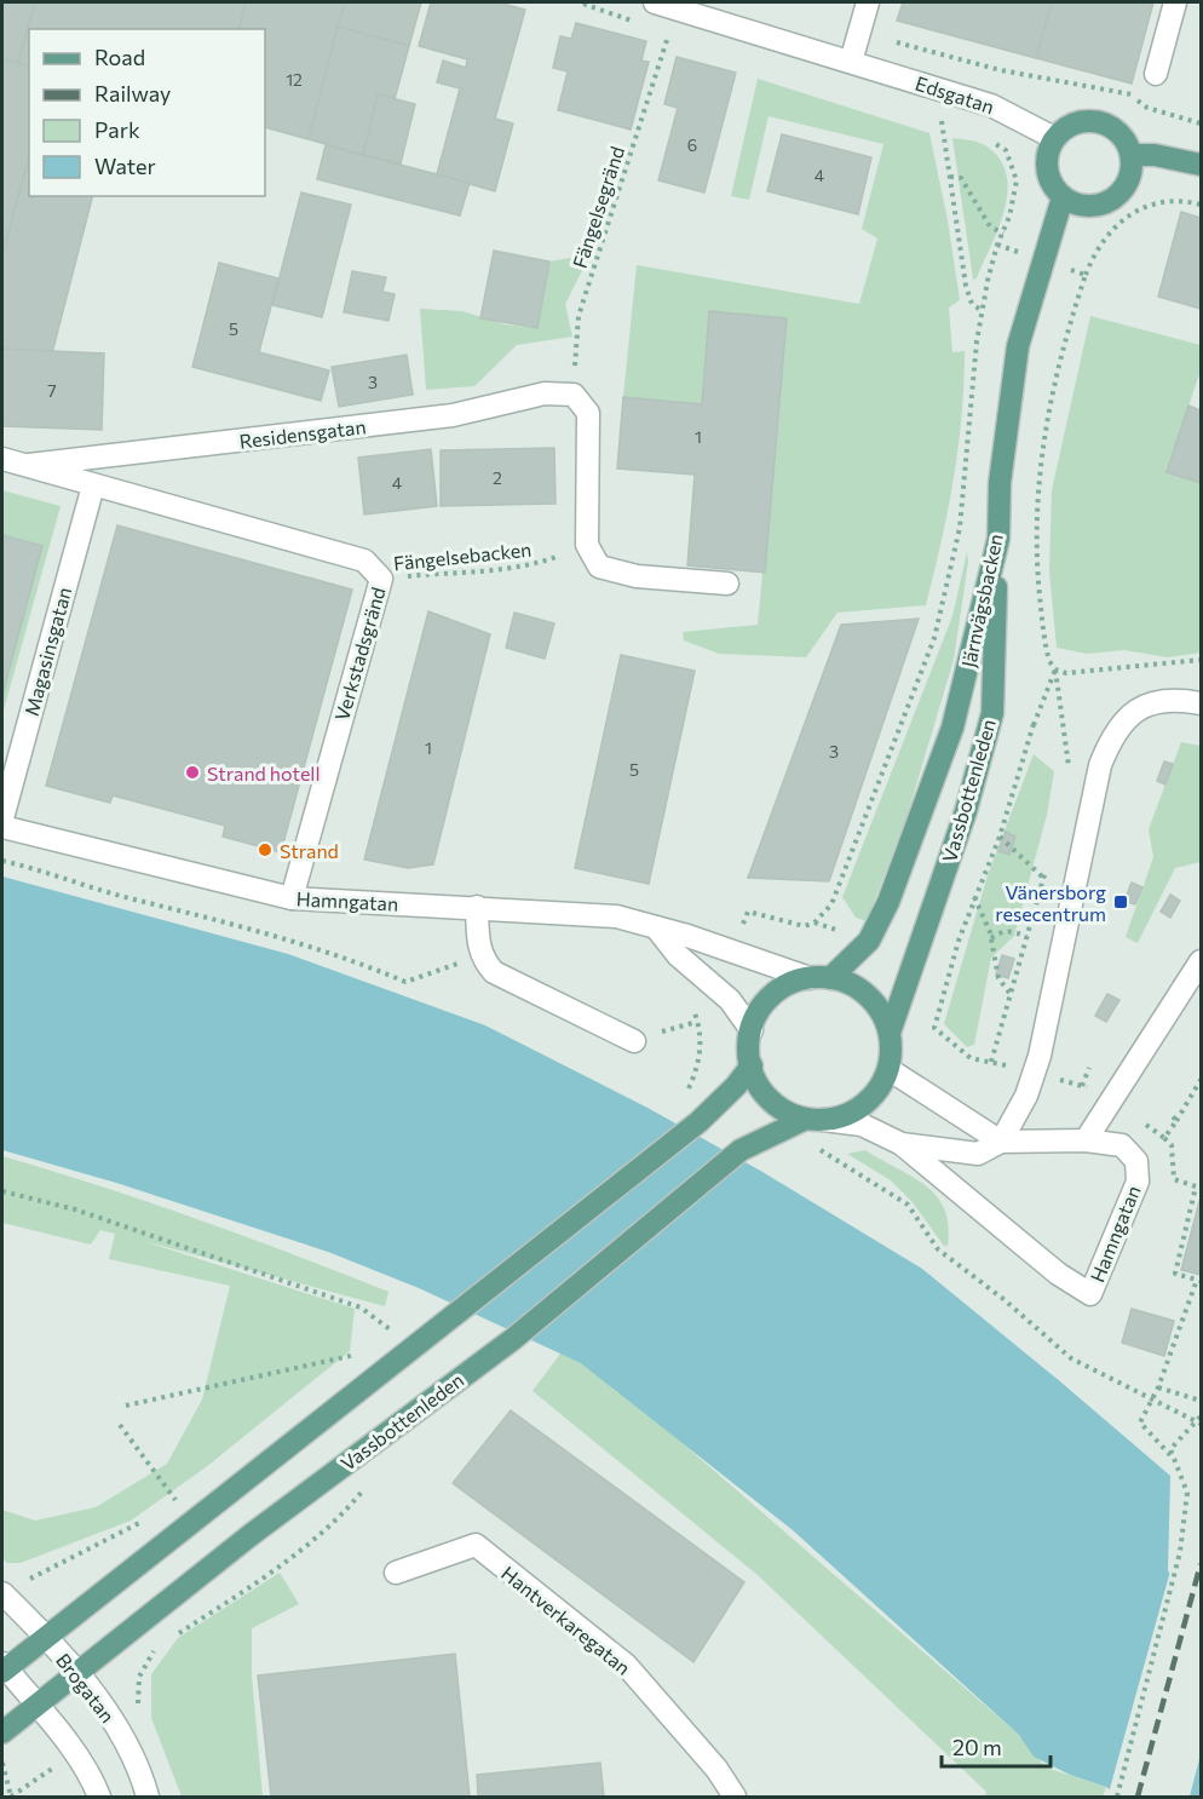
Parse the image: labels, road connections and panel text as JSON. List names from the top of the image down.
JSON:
{
  "streets": {
    "main road": ["Järnvägsbacken", "Vassbottenleden"],
    "street": [
      "Edsgatan",
      "Residensgatan",
      "Magasinsgatan",
      "Verkstadsgränd",
      "Hamngatan",
      "Hantverkaregatan",
      "Brogatan"
    ],
    "path": ["Fängelsegränd", "Fängelsebacken"]
  },
  "crossings": [
    ["Edsgatan", "Järnvägsbacken"],
    ["Fängelsegränd", "Residensgatan"],
    ["Residensgatan", "Magasinsgatan"],
    ["Residensgatan", "Verkstadsgränd"],
    ["Fängelsebacken", "Verkstadsgränd"],
    ["Järnvägsbacken", "Vassbottenleden"],
    ["Järnvägsbacken", "Hamngatan"],
    ["Magasinsgatan", "Verkstadsgränd"],
    ["Verkstadsgränd", "Hamngatan"],
    ["Vassbottenleden", "Hamngatan"],
    ["Vassbottenleden", "Brogatan"]
  ],
  "places": {
    "other": ["Strand hotell", "Strand"],
    "transit": ["Vänersborg resecentrum"]
  },
  "house_numbers": [
    "12",
    "6",
    "4",
    "5",
    "3",
    "7",
    "1",
    "2",
    "4",
    "1",
    "3",
    "5"
  ],
  "legend": [
    "Road",
    "Railway",
    "Park",
    "Water"
  ],
  "scale_bar": "20 m"
}
